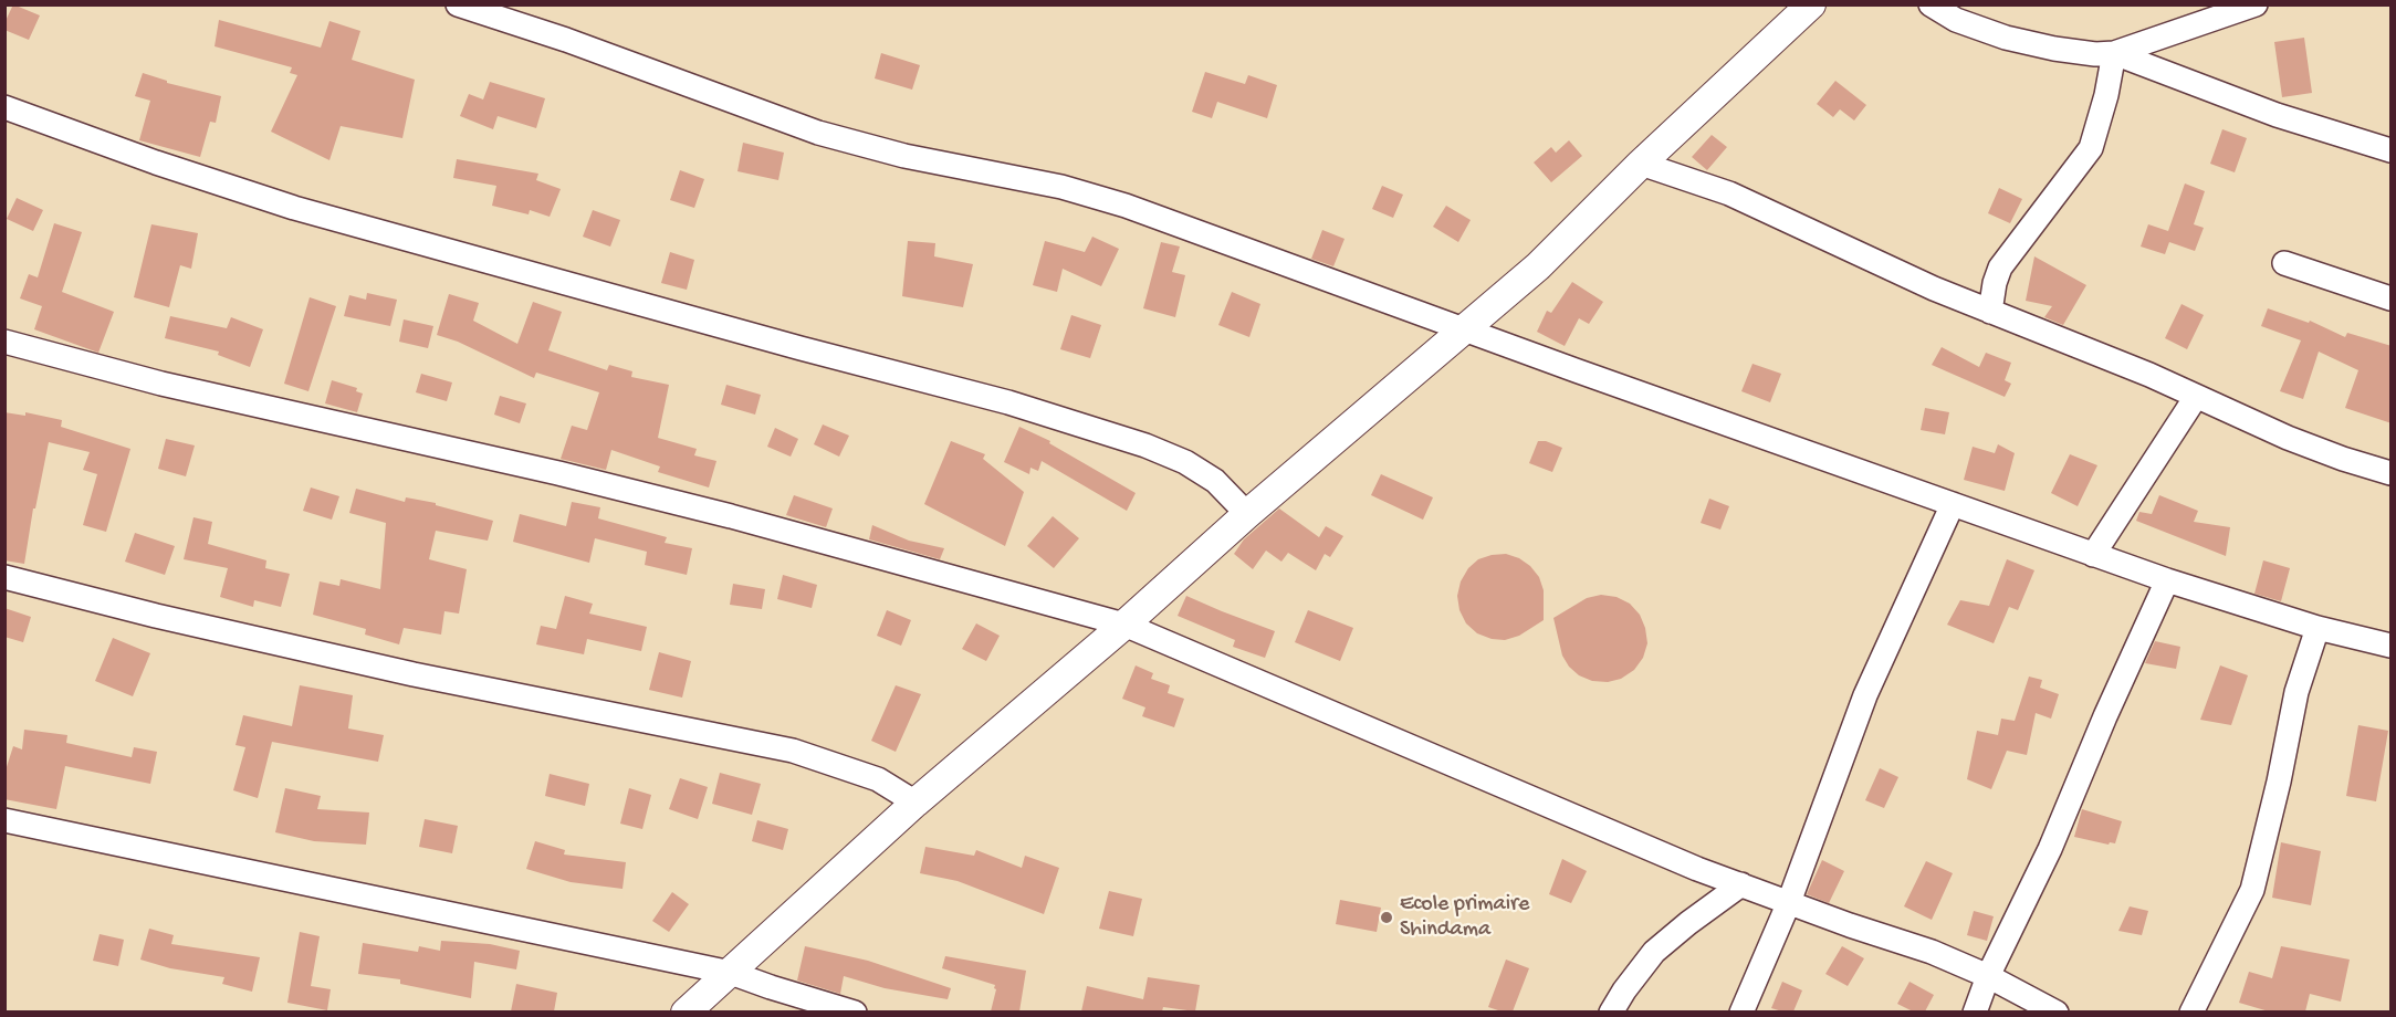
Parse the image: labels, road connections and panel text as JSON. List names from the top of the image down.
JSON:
{
  "places": ["Ecole primaire Shindama"]
}
